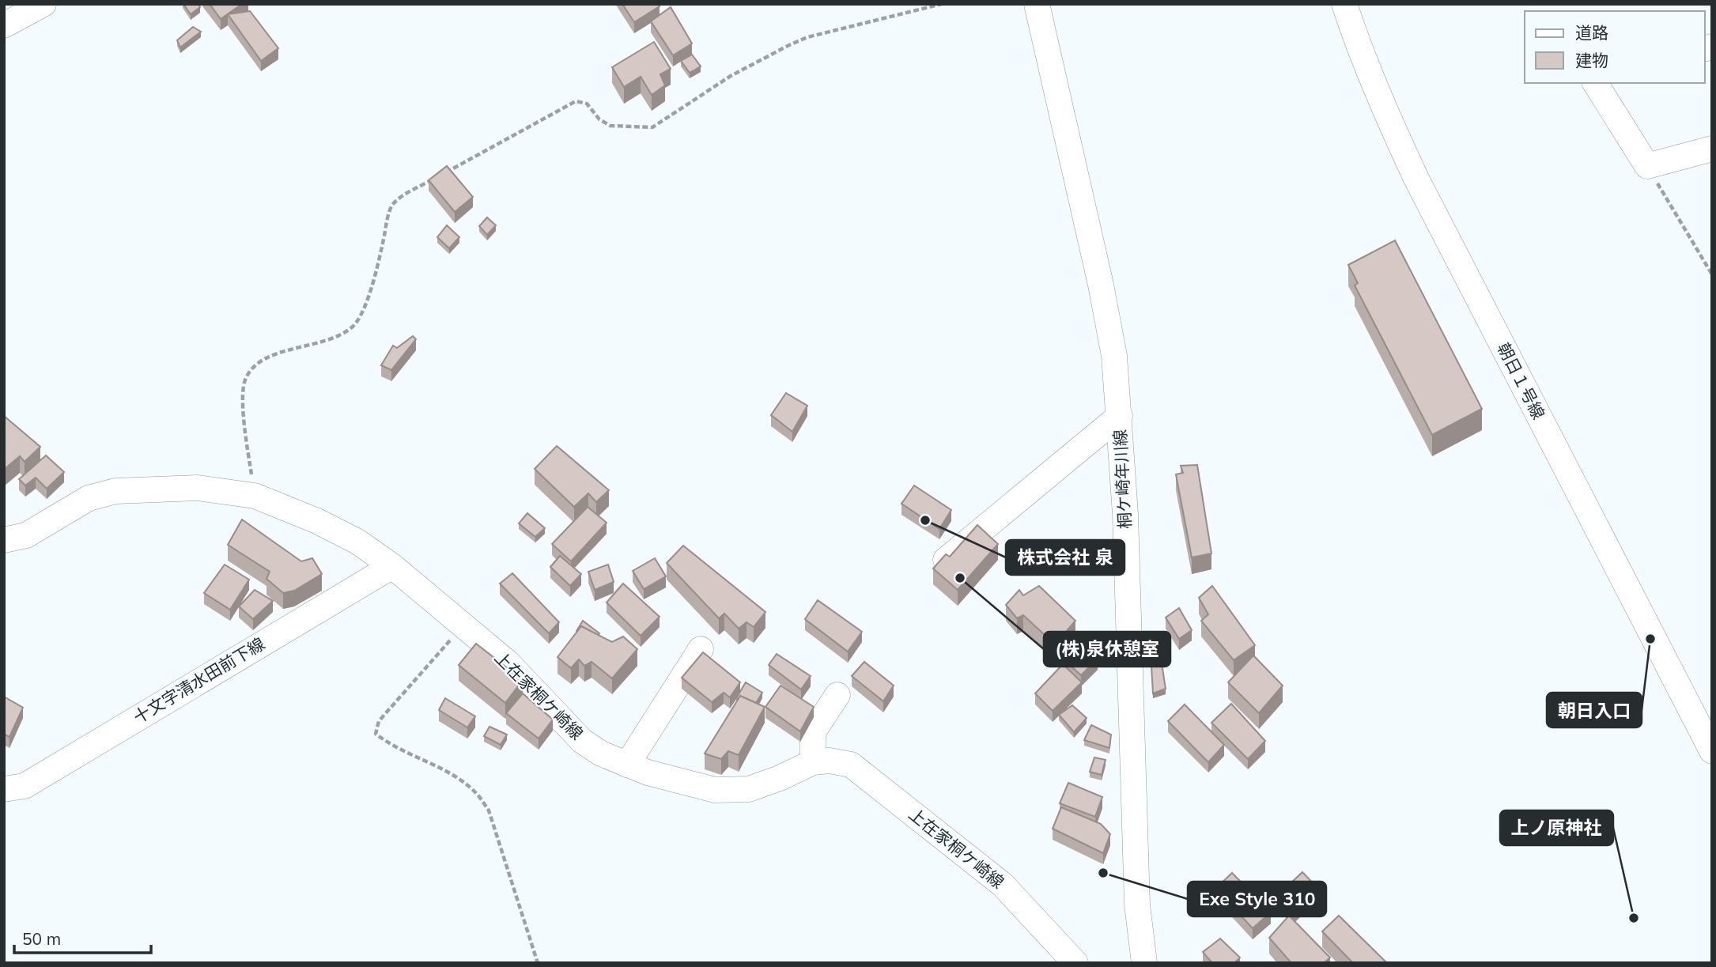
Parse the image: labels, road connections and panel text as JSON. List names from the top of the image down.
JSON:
{
  "streets": {
    "street": [
      "朝日１号線",
      "桐ケ崎年川線",
      "十文字清水田前下線",
      "上在家桐ケ崎線"
    ]
  },
  "crossings": [
    ["十文字清水田前下線", "上在家桐ケ崎線"]
  ],
  "places": [
    "株式会社 泉",
    "(株)泉休憩室",
    "朝日入口",
    "Exe Style 310",
    "上ノ原神社"
  ],
  "legend": ["道路", "建物"],
  "scale_bar": "50 m"
}
